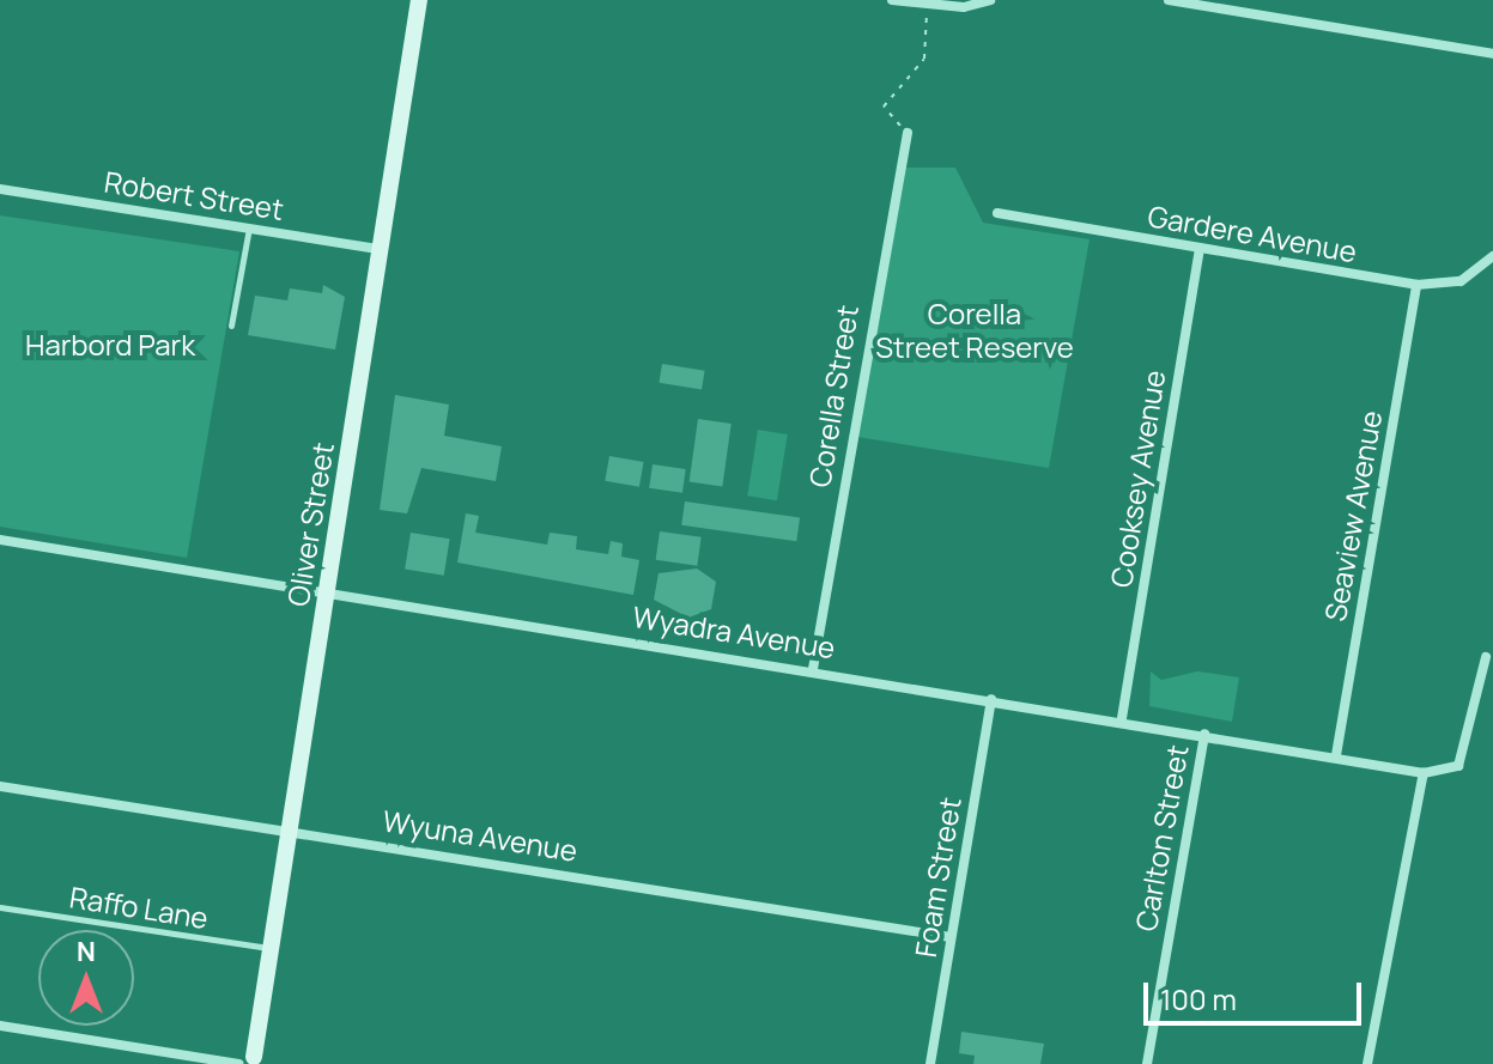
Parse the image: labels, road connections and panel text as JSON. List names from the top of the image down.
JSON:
{
  "streets": {
    "main road": ["Oliver Street"],
    "street": [
      "Robert Street",
      "Gardere Avenue",
      "Corella Street",
      "Cooksey Avenue",
      "Seaview Avenue",
      "Wyadra Avenue",
      "Wyuna Avenue",
      "Carlton Street",
      "Foam Street"
    ],
    "lane": ["Raffo Lane"]
  },
  "crossings": [
    ["Robert Street", "Oliver Street"],
    ["Gardere Avenue", "Cooksey Avenue"],
    ["Gardere Avenue", "Seaview Avenue"],
    ["Corella Street", "Wyadra Avenue"],
    ["Cooksey Avenue", "Wyadra Avenue"],
    ["Seaview Avenue", "Wyadra Avenue"],
    ["Oliver Street", "Wyadra Avenue"],
    ["Oliver Street", "Wyuna Avenue"],
    ["Oliver Street", "Raffo Lane"],
    ["Wyadra Avenue", "Carlton Street"],
    ["Wyadra Avenue", "Foam Street"],
    ["Wyuna Avenue", "Foam Street"]
  ],
  "parks": ["Corella Street Reserve", "Harbord Park"],
  "scale_bar": "100 m",
  "north": "top"
}
